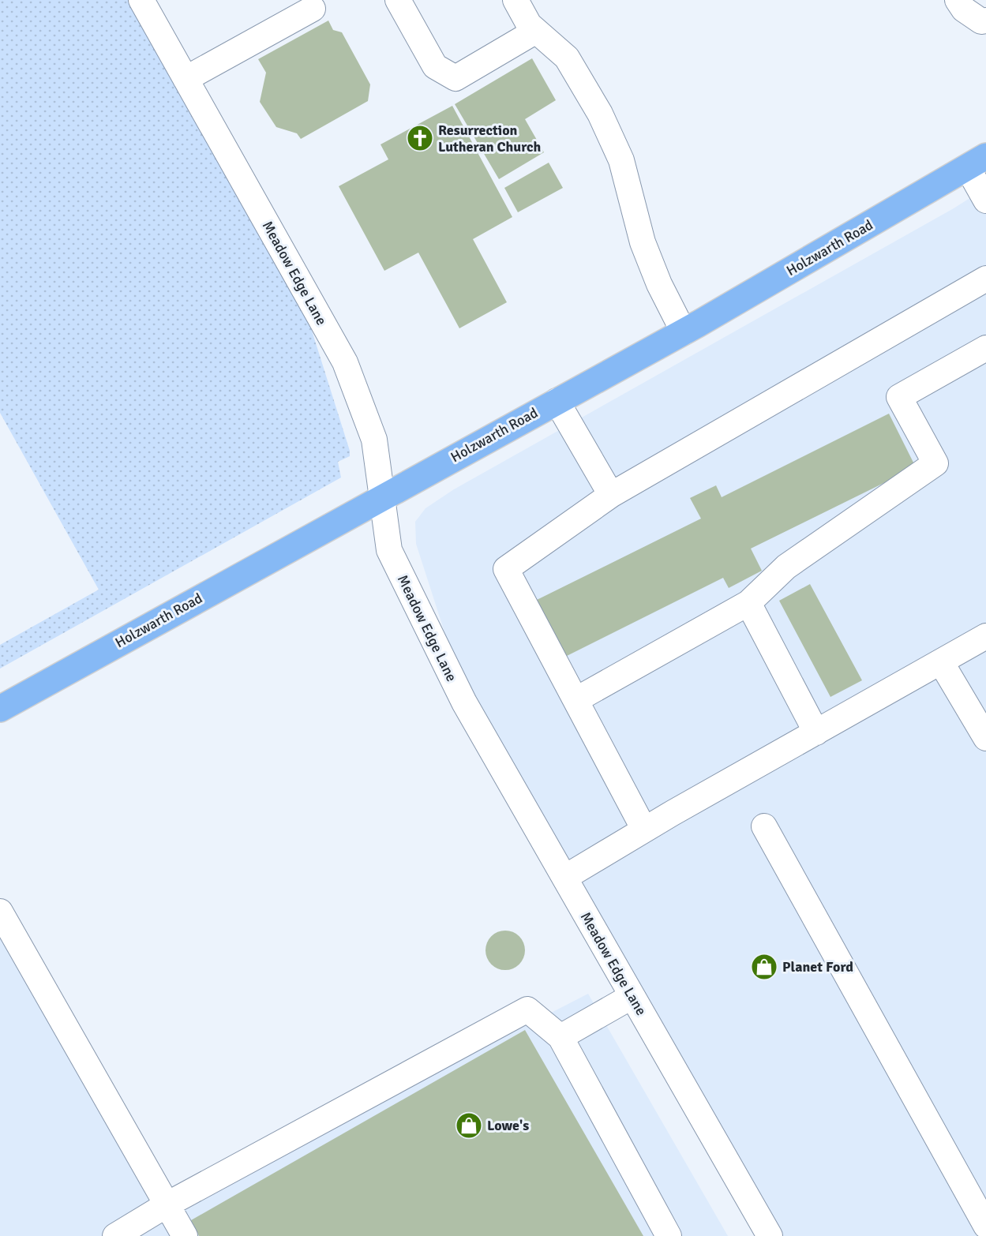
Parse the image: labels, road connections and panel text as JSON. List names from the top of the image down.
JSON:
{
  "streets": {
    "main road": ["Holzwarth Road"],
    "street": ["Meadow Edge Lane"]
  },
  "crossings": [
    ["Holzwarth Road", "Meadow Edge Lane"]
  ],
  "places": {
    "church": ["Resurrection Lutheran Church"],
    "shop": ["Planet Ford", "Lowe's"]
  }
}
